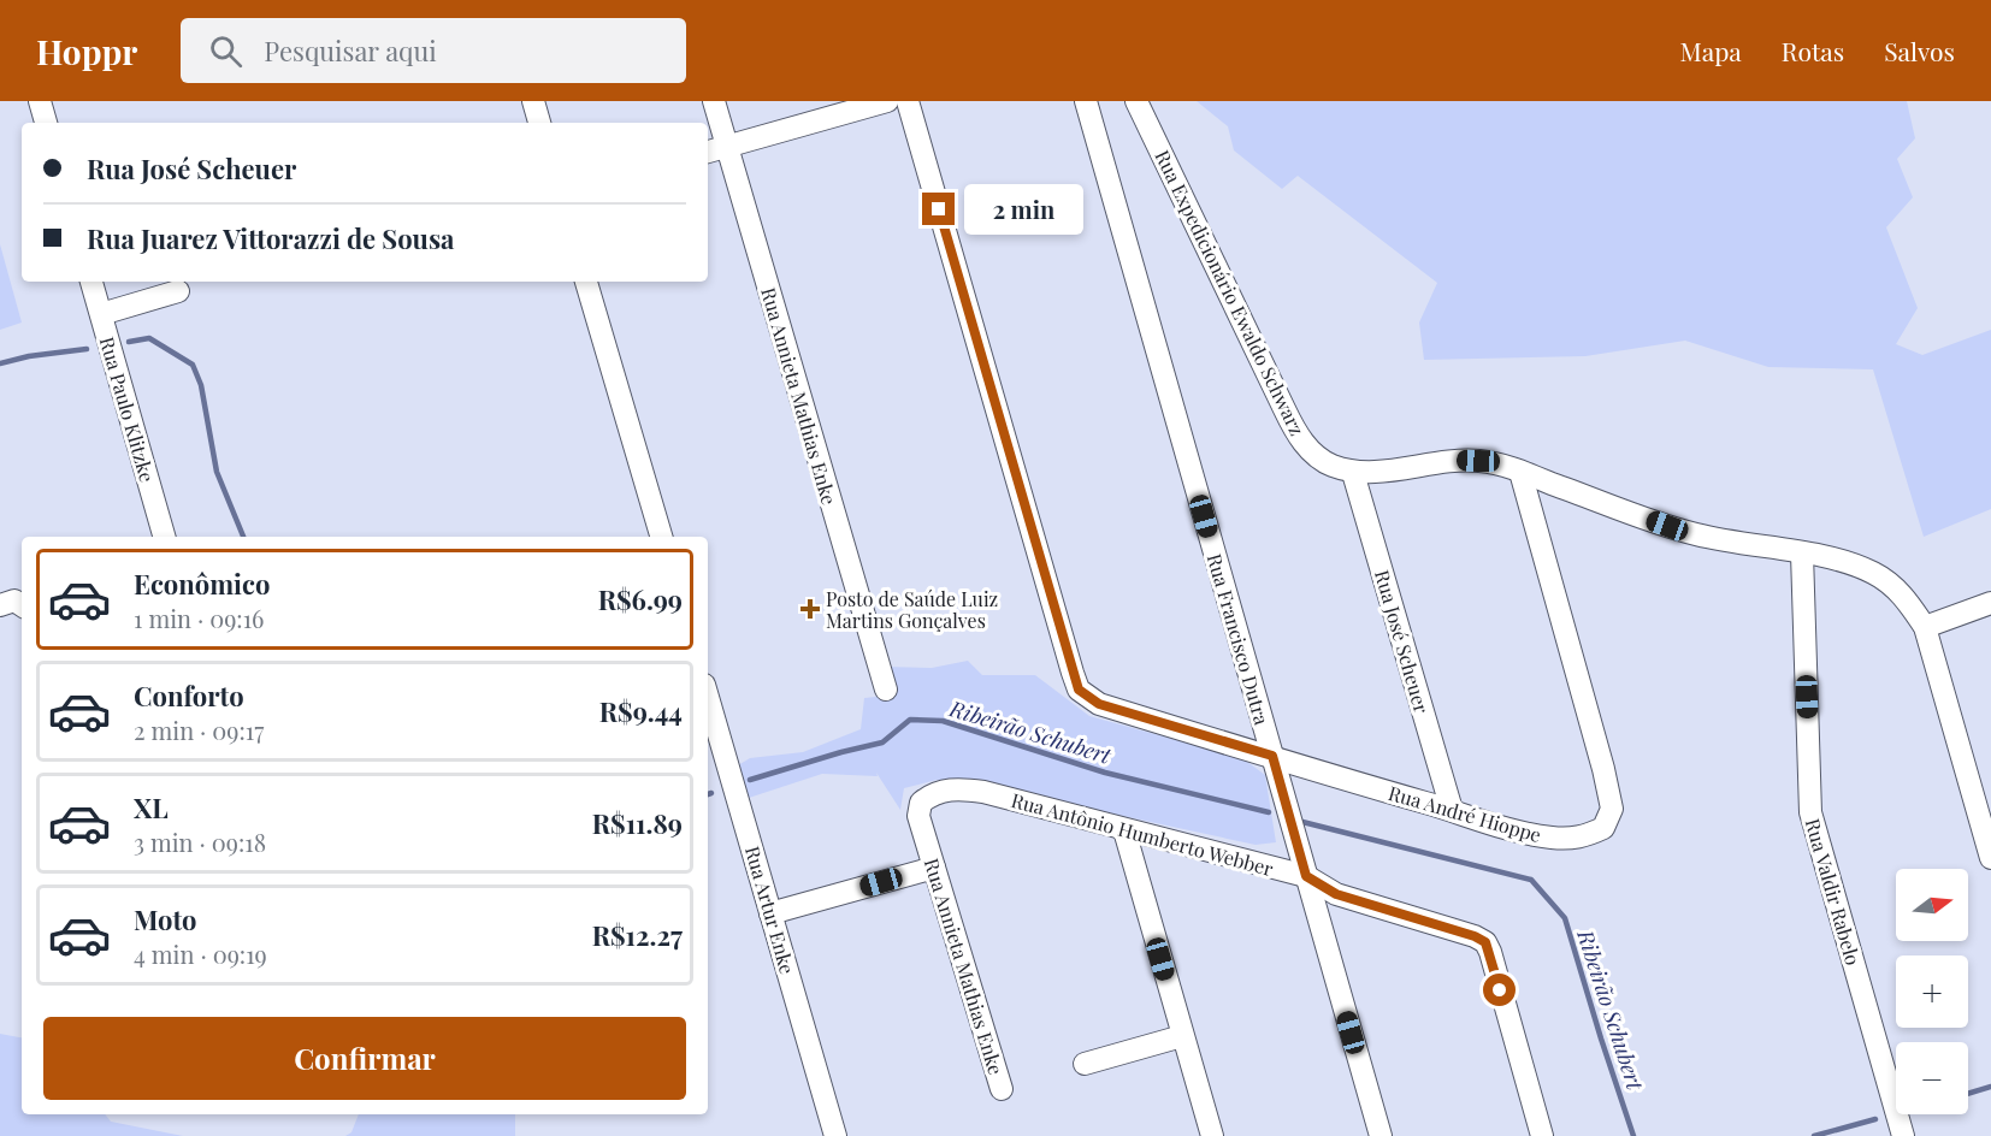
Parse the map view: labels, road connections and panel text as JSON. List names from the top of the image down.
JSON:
{
  "streets": {
    "street": [
      "Rua Expedicionário Ewaldo Schwarz",
      "Rua Annieta Mathias Enke",
      "Rua Paulo Klitzke",
      "Rua Francisco Dutra",
      "Rua José Scheuer",
      "Rua André Hioppe",
      "Rua Antônio Humberto Webber",
      "Rua Valdir Rabelo",
      "Rua Artur Enke"
    ]
  },
  "crossings": [
    ["Rua Expedicionário Ewaldo Schwarz", "Rua José Scheuer"],
    ["Rua Annieta Mathias Enke", "Rua Antônio Humberto Webber"],
    ["Rua Francisco Dutra", "Rua André Hioppe"],
    ["Rua Francisco Dutra", "Rua Antônio Humberto Webber"],
    ["Rua José Scheuer", "Rua André Hioppe"]
  ],
  "water": ["Ribeirão Schubert"],
  "places": {
    "health": ["Posto de Saúde Luiz Martins Gonçalves"]
  },
  "north": "right",
  "page": {
    "header": "Hoppr",
    "search": "Pesquisar aqui",
    "nav": ["Mapa", "Rotas", "Salvos"],
    "banner": ["Rua José Scheuer", "Rua Juarez Vittorazzi de Sousa"],
    "bubble": "2 min",
    "list": [
      {
        "name": "Econômico",
        "note": "1 min · 09:16",
        "value": "R$6.99"
      },
      {
        "name": "Conforto",
        "note": "2 min · 09:17",
        "value": "R$9.44"
      },
      {
        "name": "XL",
        "note": "3 min · 09:18",
        "value": "R$11.89"
      },
      {
        "name": "Moto",
        "note": "4 min · 09:19",
        "value": "R$12.27"
      }
    ],
    "map_buttons": ["+", "−"],
    "buttons": "Confirmar"
  }
}
